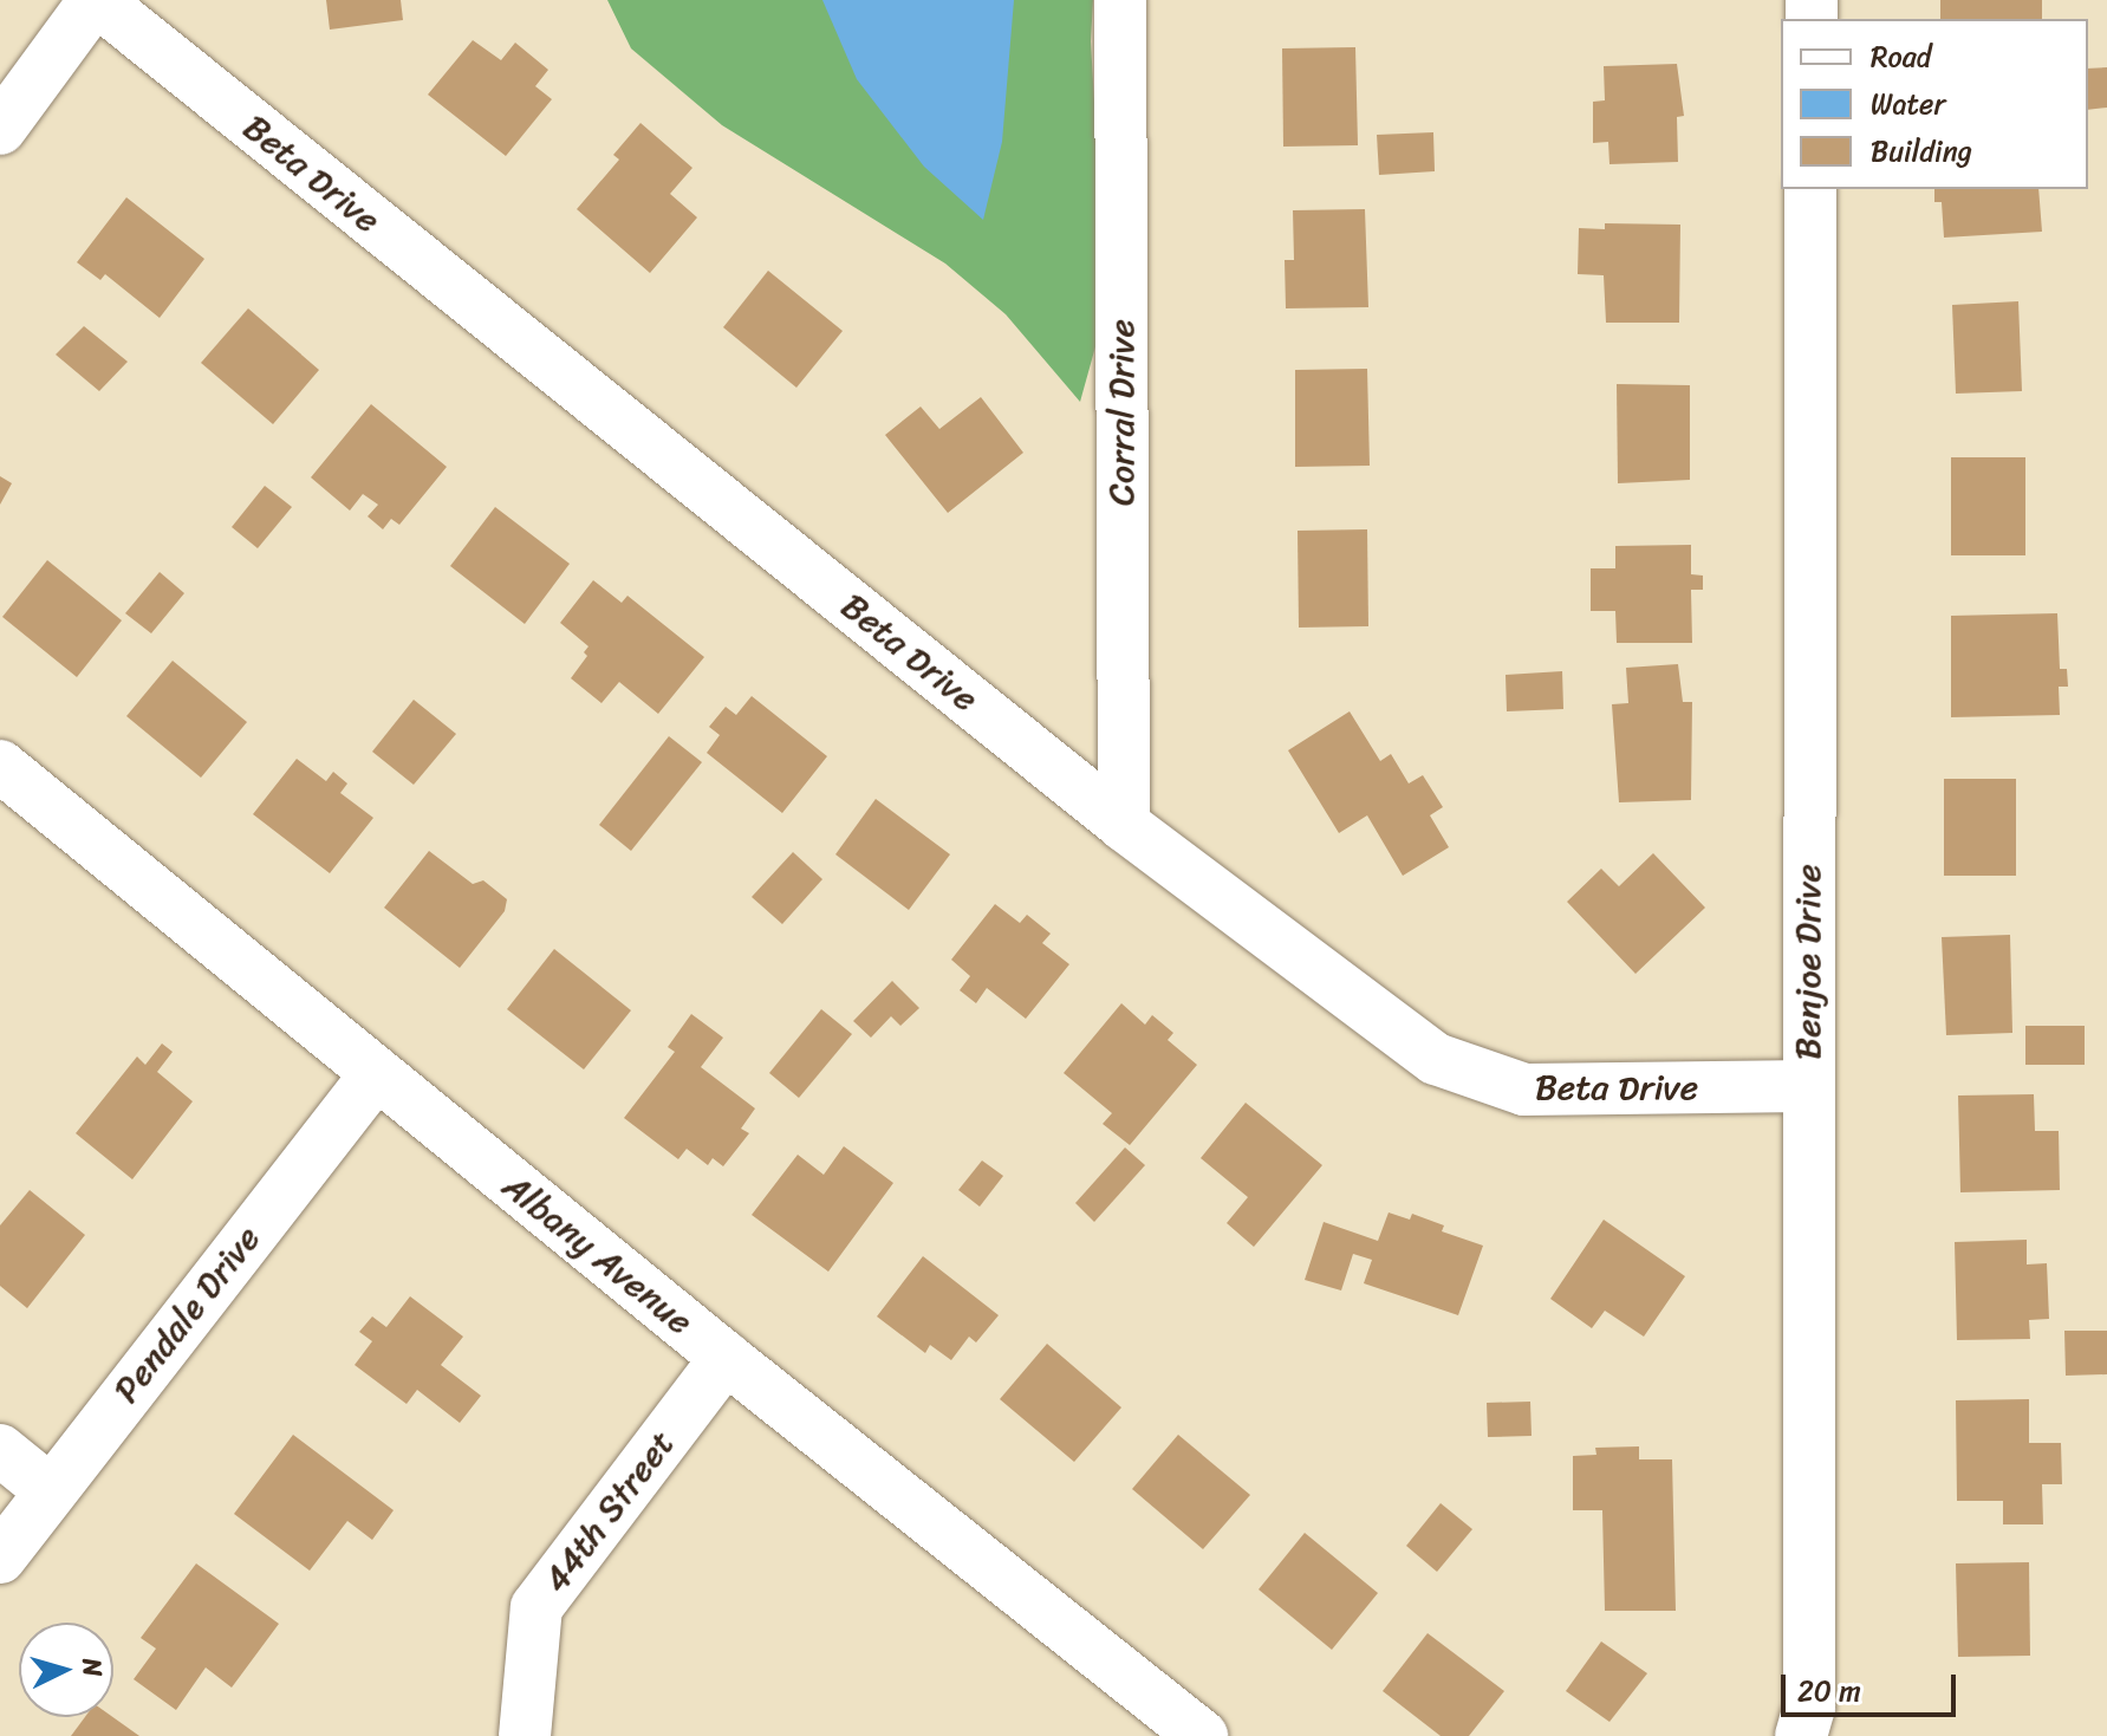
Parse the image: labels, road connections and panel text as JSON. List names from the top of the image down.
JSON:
{
  "streets": {
    "street": [
      "Beta Drive",
      "Corral Drive",
      "Benjoe Drive",
      "Albany Avenue",
      "Pendale Drive",
      "44th Street"
    ]
  },
  "crossings": [
    ["Beta Drive", "Corral Drive"],
    ["Beta Drive", "Benjoe Drive"],
    ["Albany Avenue", "Pendale Drive"],
    ["Albany Avenue", "44th Street"]
  ],
  "legend": ["Road", "Water", "Building"],
  "scale_bar": "20 m",
  "north": "right"
}
